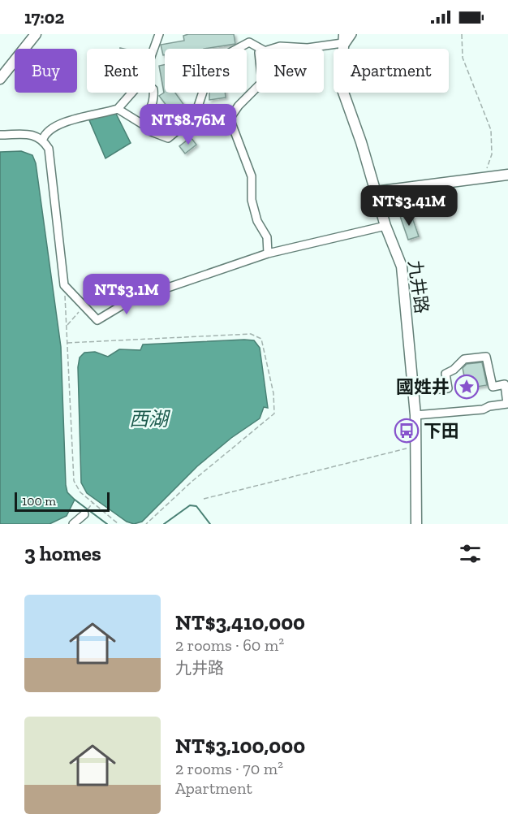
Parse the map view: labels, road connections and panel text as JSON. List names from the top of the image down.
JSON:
{
  "streets": {
    "main road": ["九井路"]
  },
  "water": ["西湖"],
  "places": {
    "place": ["國姓井"],
    "bus stop": ["下田"]
  },
  "scale_bar": "100 m",
  "page": {
    "status": "17:02",
    "chip": [
      "Buy",
      "Rent",
      "Filters",
      "New",
      "Apartment"
    ],
    "price": ["NT$8.76M", "NT$3.41M", "NT$3.1M"],
    "scale": "100 m",
    "heading": "3 homes",
    "list": [
      {
        "name": "NT$3,410,000",
        "note": "2 rooms · 60 m² · 九井路"
      },
      {
        "name": "NT$3,100,000",
        "note": "2 rooms · 70 m² · Apartment"
      }
    ]
  }
}
